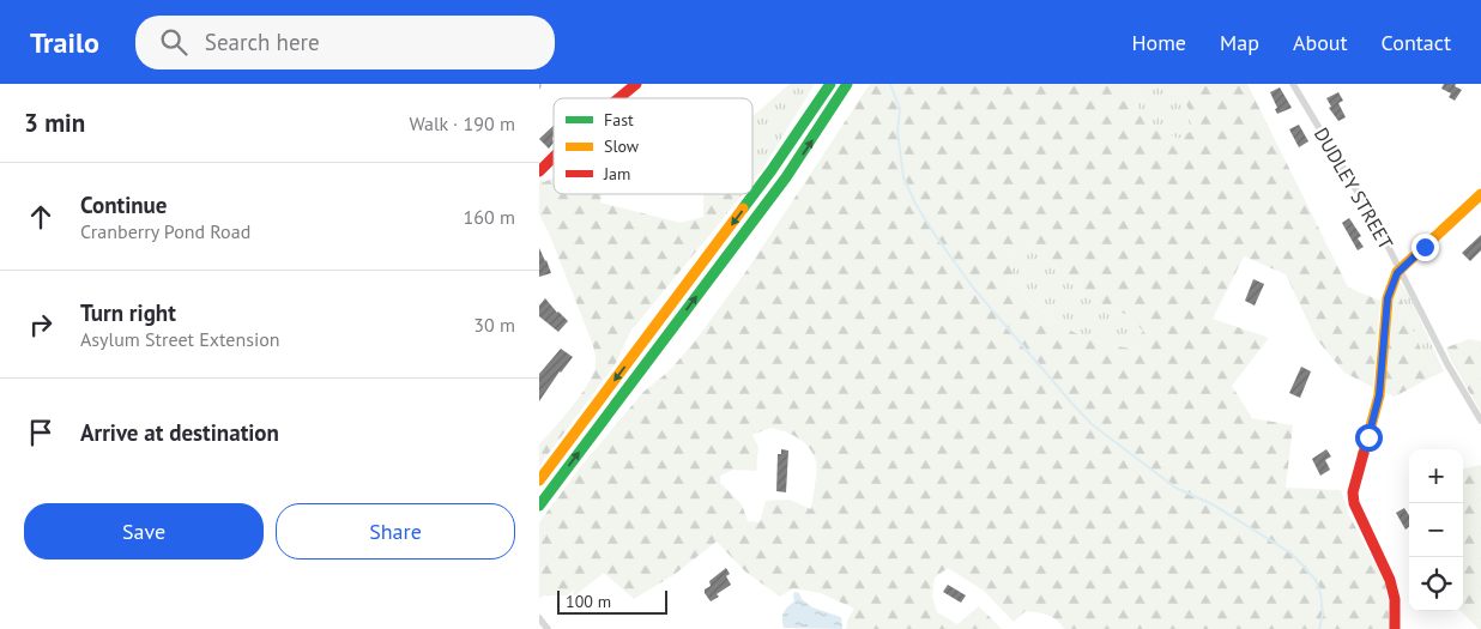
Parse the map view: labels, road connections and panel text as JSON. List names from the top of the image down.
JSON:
{
  "streets": {
    "street": ["DUDLEY STREET"]
  },
  "legend": ["Fast", "Slow", "Jam"],
  "scale_bar": "100 m",
  "page": {
    "header": "Trailo",
    "search": "Search here",
    "nav": [
      "Home",
      "Map",
      "About",
      "Contact"
    ],
    "heading": ["3 min", "Walk · 190 m"],
    "list": [
      ["Continue", "Cranberry Pond Road", "160 m"],
      ["Turn right", "Asylum Street Extension", "30 m"],
      "Arrive at destination"
    ],
    "map_buttons": ["+", "−"],
    "buttons": ["Save", "Share"],
    "scale": "100 m"
  }
}
